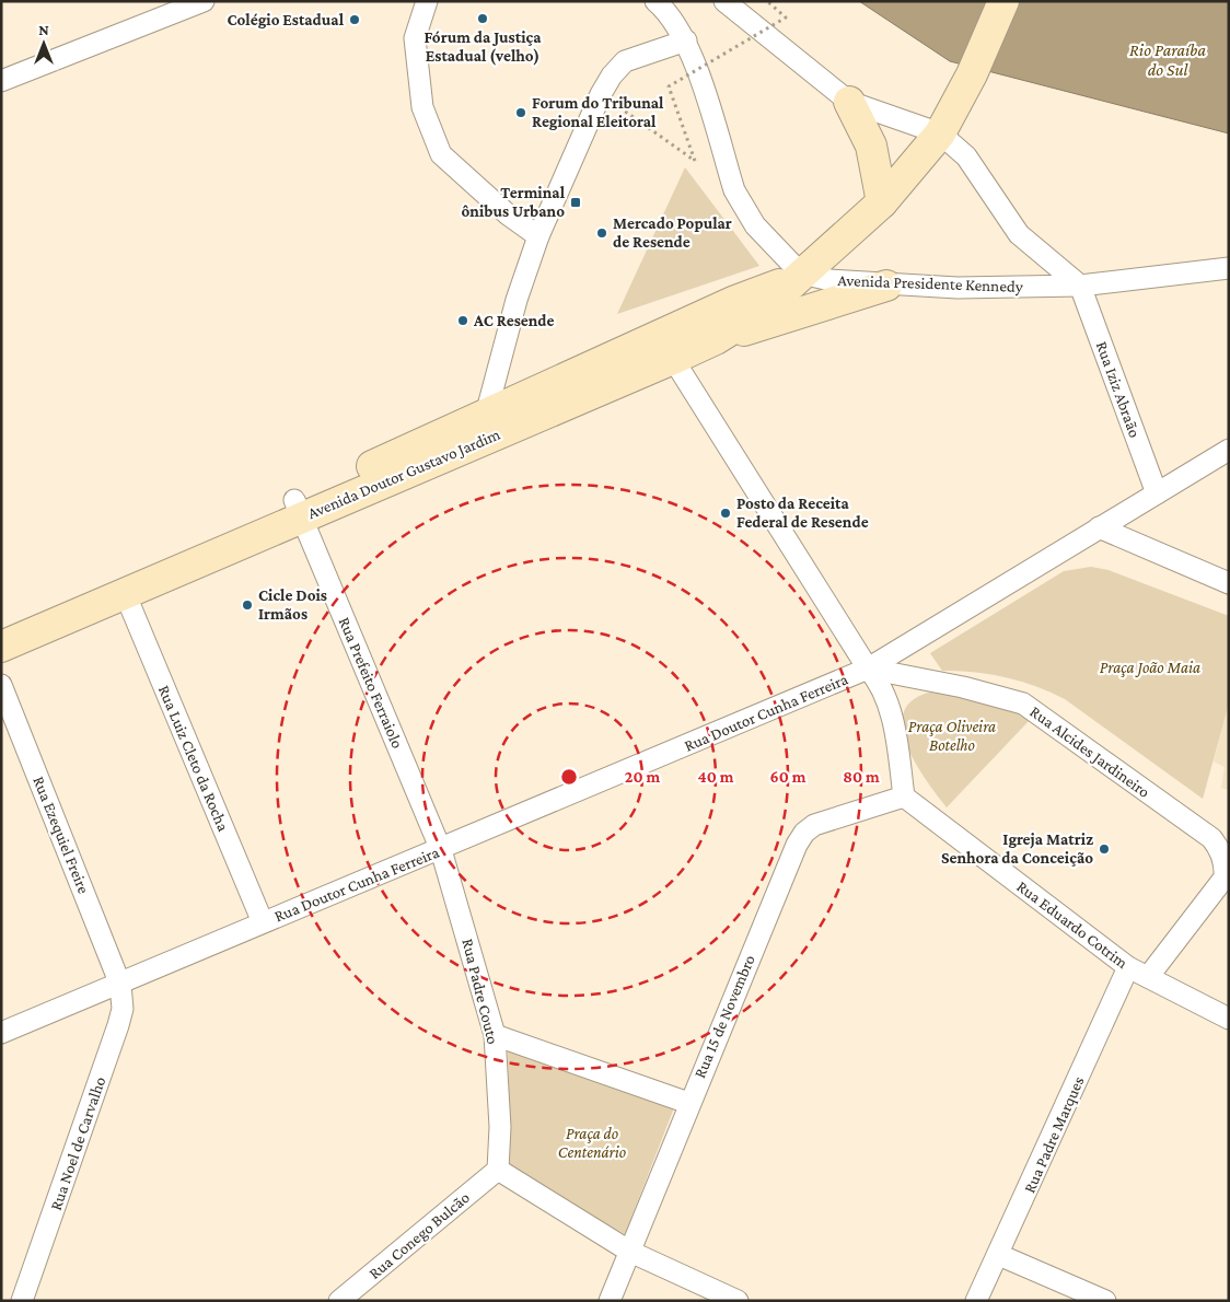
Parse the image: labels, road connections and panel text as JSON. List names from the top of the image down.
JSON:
{
  "streets": {
    "main road": ["Avenida Doutor Gustavo Jardim"],
    "street": [
      "Avenida Presidente Kennedy",
      "Rua Iziz Abraão",
      "Rua Prefeito Ferraiolo",
      "Rua Doutor Cunha Ferreira",
      "Rua Alcides Jardineiro",
      "Rua Luiz Cleto da Rocha",
      "Rua Ezequiel Freire",
      "Rua Eduardo Cotrim",
      "Rua Padre Couto",
      "Rua 15 de Novembro",
      "Rua Padre Marques",
      "Rua Noel de Carvalho",
      "Rua Conego Bulcão"
    ]
  },
  "crossings": [
    ["Avenida Presidente Kennedy", "Rua Iziz Abraão"],
    ["Avenida Presidente Kennedy", "Avenida Doutor Gustavo Jardim"],
    ["Rua Iziz Abraão", "Rua Doutor Cunha Ferreira"],
    ["Avenida Doutor Gustavo Jardim", "Rua Prefeito Ferraiolo"],
    ["Avenida Doutor Gustavo Jardim", "Rua Luiz Cleto da Rocha"],
    ["Rua Prefeito Ferraiolo", "Rua Doutor Cunha Ferreira"],
    ["Rua Prefeito Ferraiolo", "Rua Padre Couto"],
    ["Rua Doutor Cunha Ferreira", "Rua Alcides Jardineiro"],
    ["Rua Doutor Cunha Ferreira", "Rua Luiz Cleto da Rocha"],
    ["Rua Doutor Cunha Ferreira", "Rua Ezequiel Freire"],
    ["Rua Doutor Cunha Ferreira", "Rua Padre Couto"],
    ["Rua Doutor Cunha Ferreira", "Rua Noel de Carvalho"],
    ["Rua Alcides Jardineiro", "Rua Eduardo Cotrim"],
    ["Rua Ezequiel Freire", "Rua Noel de Carvalho"],
    ["Rua Eduardo Cotrim", "Rua 15 de Novembro"],
    ["Rua Eduardo Cotrim", "Rua Padre Marques"],
    ["Rua Padre Couto", "Rua Conego Bulcão"]
  ],
  "water": ["Rio Paraíba do Sul"],
  "parks": ["Praça João Maia", "Praça Oliveira Botelho", "Praça do Centenário"],
  "places": {
    "other": [
      "Fórum da Justiça Estadual (velho)",
      "Colégio Estadual",
      "Forum do Tribunal Regional Eleitoral",
      "Mercado Popular de Resende",
      "AC Resende",
      "Posto da Receita Federal de Resende",
      "Cicle Dois Irmãos",
      "Igreja Matriz Senhora da Conceição"
    ],
    "transit": ["Terminal ônibus Urbano"]
  },
  "north": "top",
  "rings": [
    "20 m",
    "40 m",
    "60 m",
    "80 m"
  ]
}
